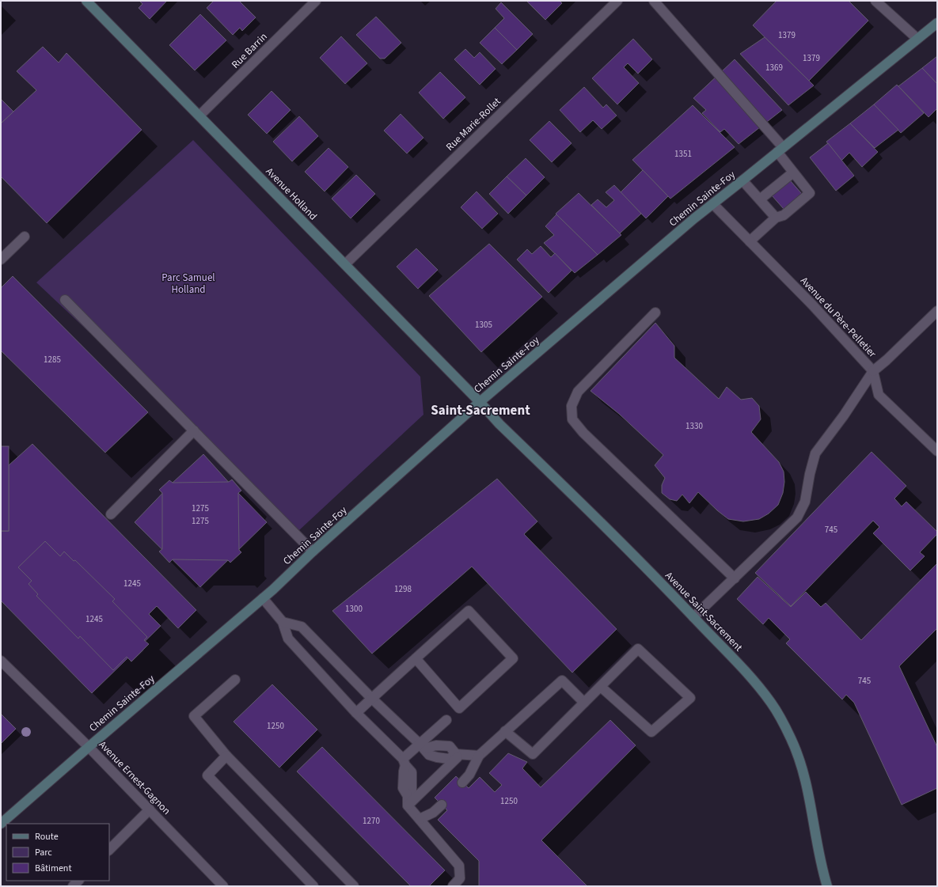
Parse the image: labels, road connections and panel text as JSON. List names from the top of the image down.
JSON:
{
  "streets": {
    "main road": ["Avenue Holland", "Chemin Sainte-Foy", "Avenue Saint-Sacrement"],
    "street": [
      "Rue Barrin",
      "Rue Marie-Rollet",
      "Avenue du Père-Pelletier",
      "Avenue Ernest-Gagnon"
    ]
  },
  "crossings": [
    ["Rue Barrin", "Avenue Holland"],
    ["Rue Marie-Rollet", "Avenue Holland"],
    ["Avenue Holland", "Chemin Sainte-Foy"],
    ["Avenue Holland", "Avenue Saint-Sacrement"],
    ["Chemin Sainte-Foy", "Avenue du Père-Pelletier"],
    ["Chemin Sainte-Foy", "Avenue Saint-Sacrement"],
    ["Chemin Sainte-Foy", "Avenue Ernest-Gagnon"]
  ],
  "districts": ["Saint-Sacrement"],
  "parks": ["Parc Samuel Holland"],
  "house_numbers": [
    "1379",
    "1379",
    "1369",
    "1351",
    "1305",
    "1285",
    "1330",
    "1275",
    "1275",
    "745",
    "1245",
    "1298",
    "1300",
    "1245",
    "745",
    "1250",
    "1250",
    "1270"
  ],
  "legend": ["Route", "Parc", "Bâtiment"]
}
